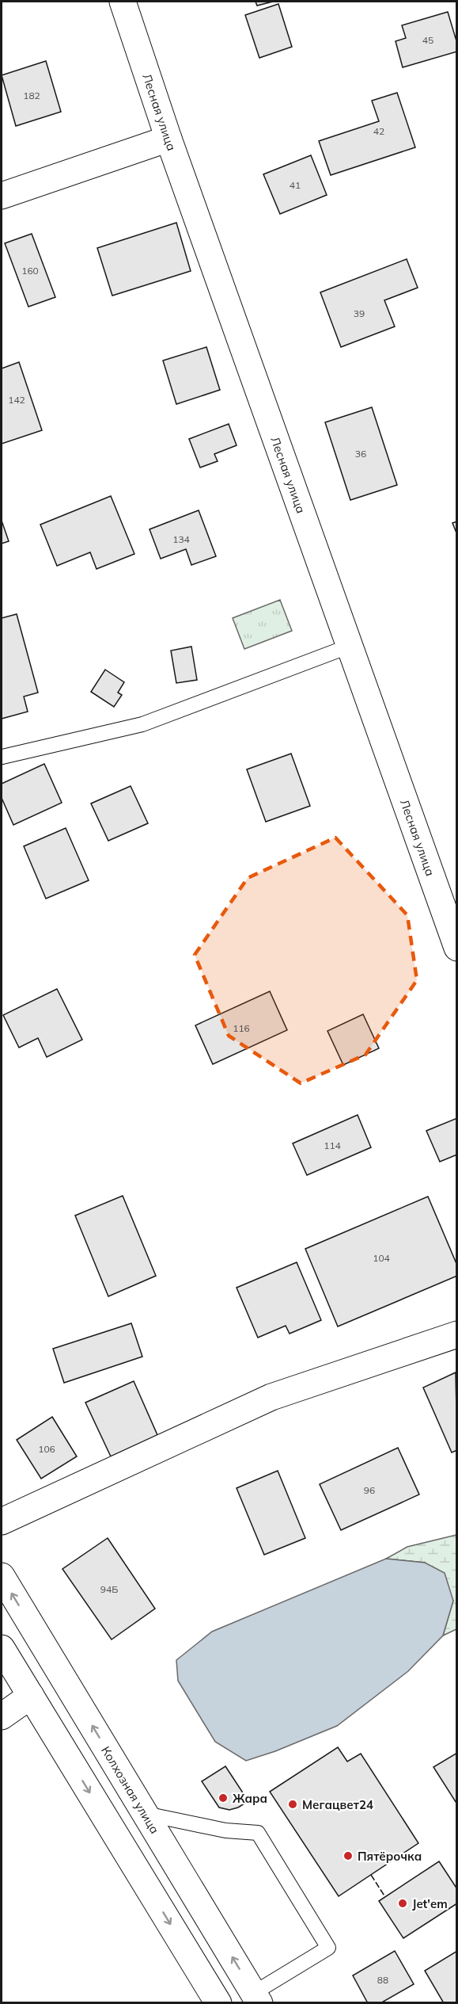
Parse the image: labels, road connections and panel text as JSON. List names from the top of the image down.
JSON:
{
  "streets": {
    "street": ["Лесная улица", "Колхозная улица"]
  },
  "places": [
    "Жара",
    "Мегацвет24",
    "Пятёрочка",
    "Jet'em"
  ],
  "house_numbers": [
    "45",
    "182",
    "42",
    "41",
    "160",
    "39",
    "142",
    "36",
    "134",
    "116",
    "114",
    "104",
    "106",
    "96",
    "94Б",
    "88"
  ]
}
